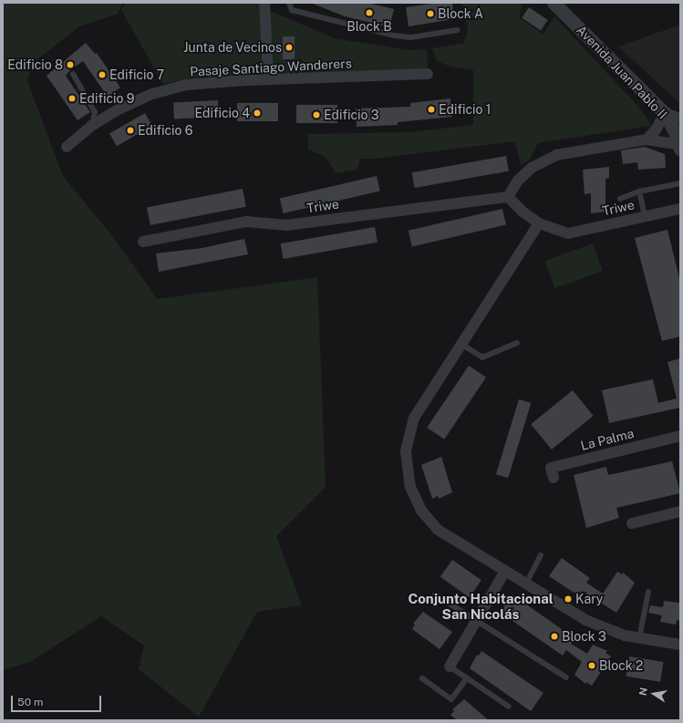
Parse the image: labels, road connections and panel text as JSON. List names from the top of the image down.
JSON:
{
  "streets": {
    "street": [
      "Pasaje Santiago Wanderers",
      "Avenida Juan Pablo II",
      "Triwe",
      "La Palma"
    ]
  },
  "districts": ["Conjunto Habitacional San Nicolás"],
  "places": [
    "Block B",
    "Block A",
    "Junta de Vecinos",
    "Edificio 8",
    "Edificio 7",
    "Edificio 9",
    "Edificio 1",
    "Edificio 4",
    "Edificio 3",
    "Edificio 6",
    "Kary",
    "Block 3",
    "Block 2"
  ],
  "scale_bar": "50 m",
  "north": "left"
}
